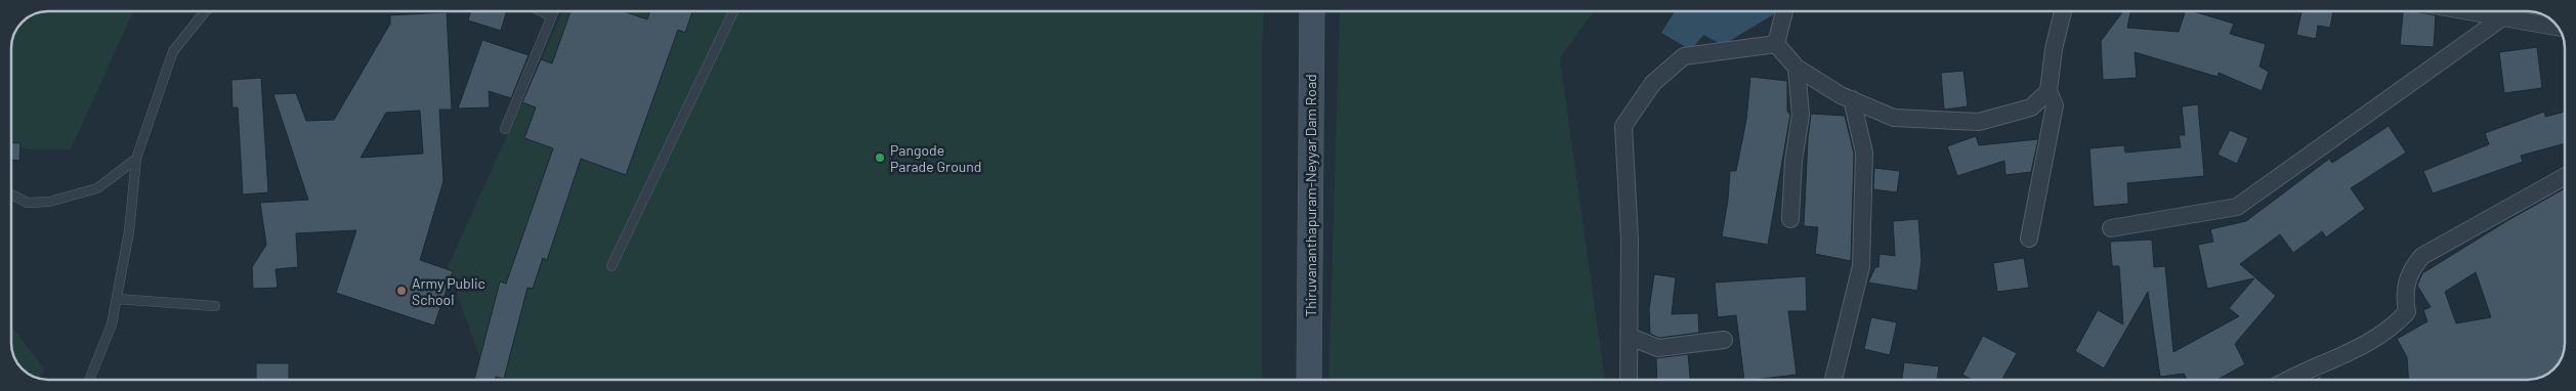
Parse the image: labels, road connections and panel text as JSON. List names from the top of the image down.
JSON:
{
  "streets": {
    "main road": ["Thiruvananthapuram-Neyyar Dam Road"]
  },
  "places": ["Pangode Parade Ground", "Army Public School"]
}
